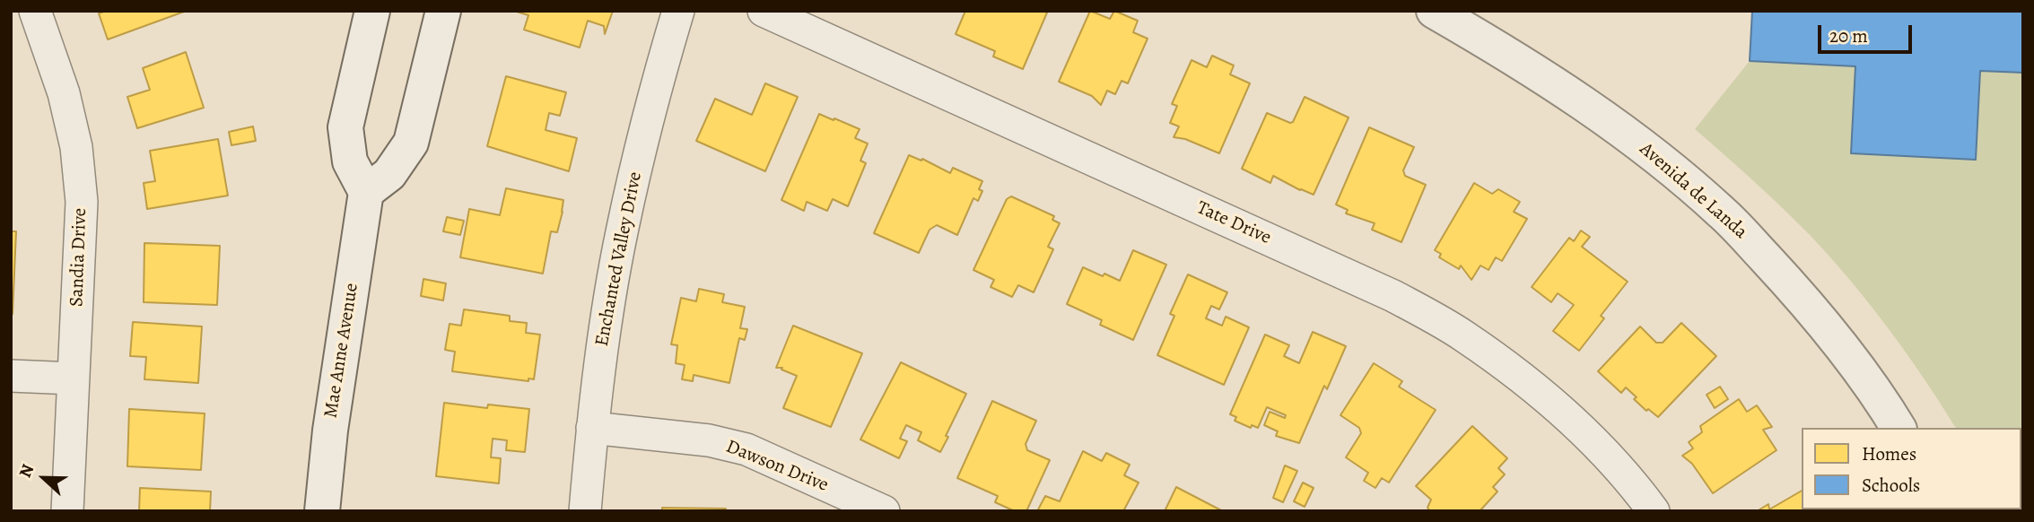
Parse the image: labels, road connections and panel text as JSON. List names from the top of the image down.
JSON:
{
  "streets": {
    "main road": ["Avenida de Landa", "Mae Anne Avenue"],
    "street": [
      "Tate Drive",
      "Sandia Drive",
      "Enchanted Valley Drive",
      "Dawson Drive"
    ]
  },
  "crossings": [
    ["Enchanted Valley Drive", "Dawson Drive"]
  ],
  "legend": ["Homes", "Schools"],
  "scale_bar": "20 m",
  "north": "left"
}
